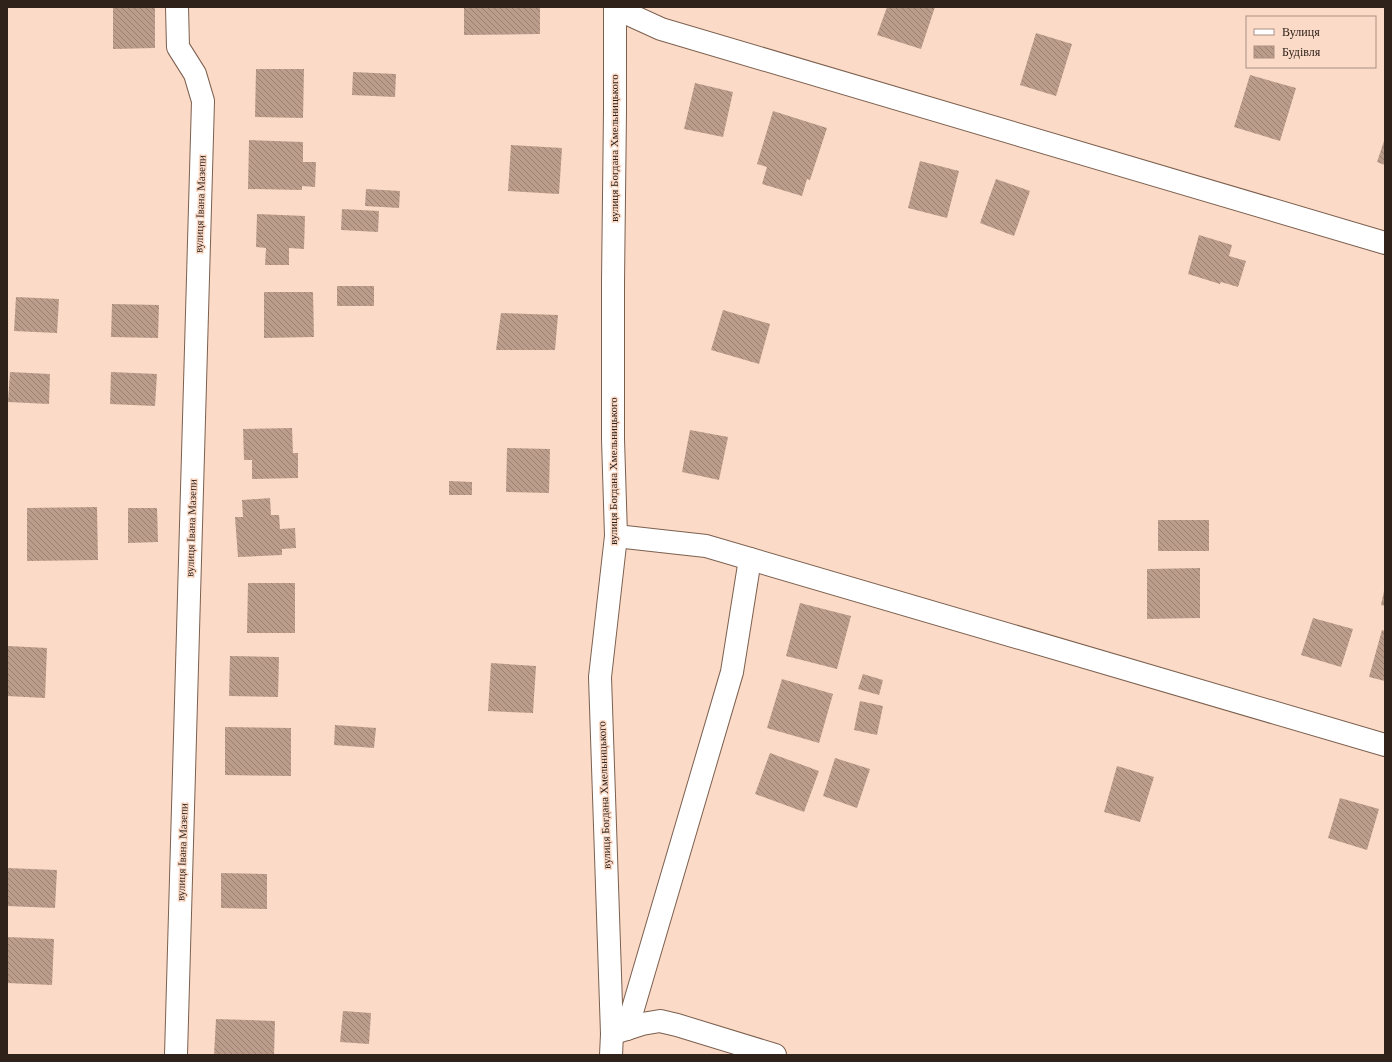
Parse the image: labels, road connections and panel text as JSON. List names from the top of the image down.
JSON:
{
  "streets": {
    "street": ["вулиця Богдана Хмельницького", "вулиця Івана Мазепи"]
  },
  "legend": ["Вулиця", "Будівля"]
}
